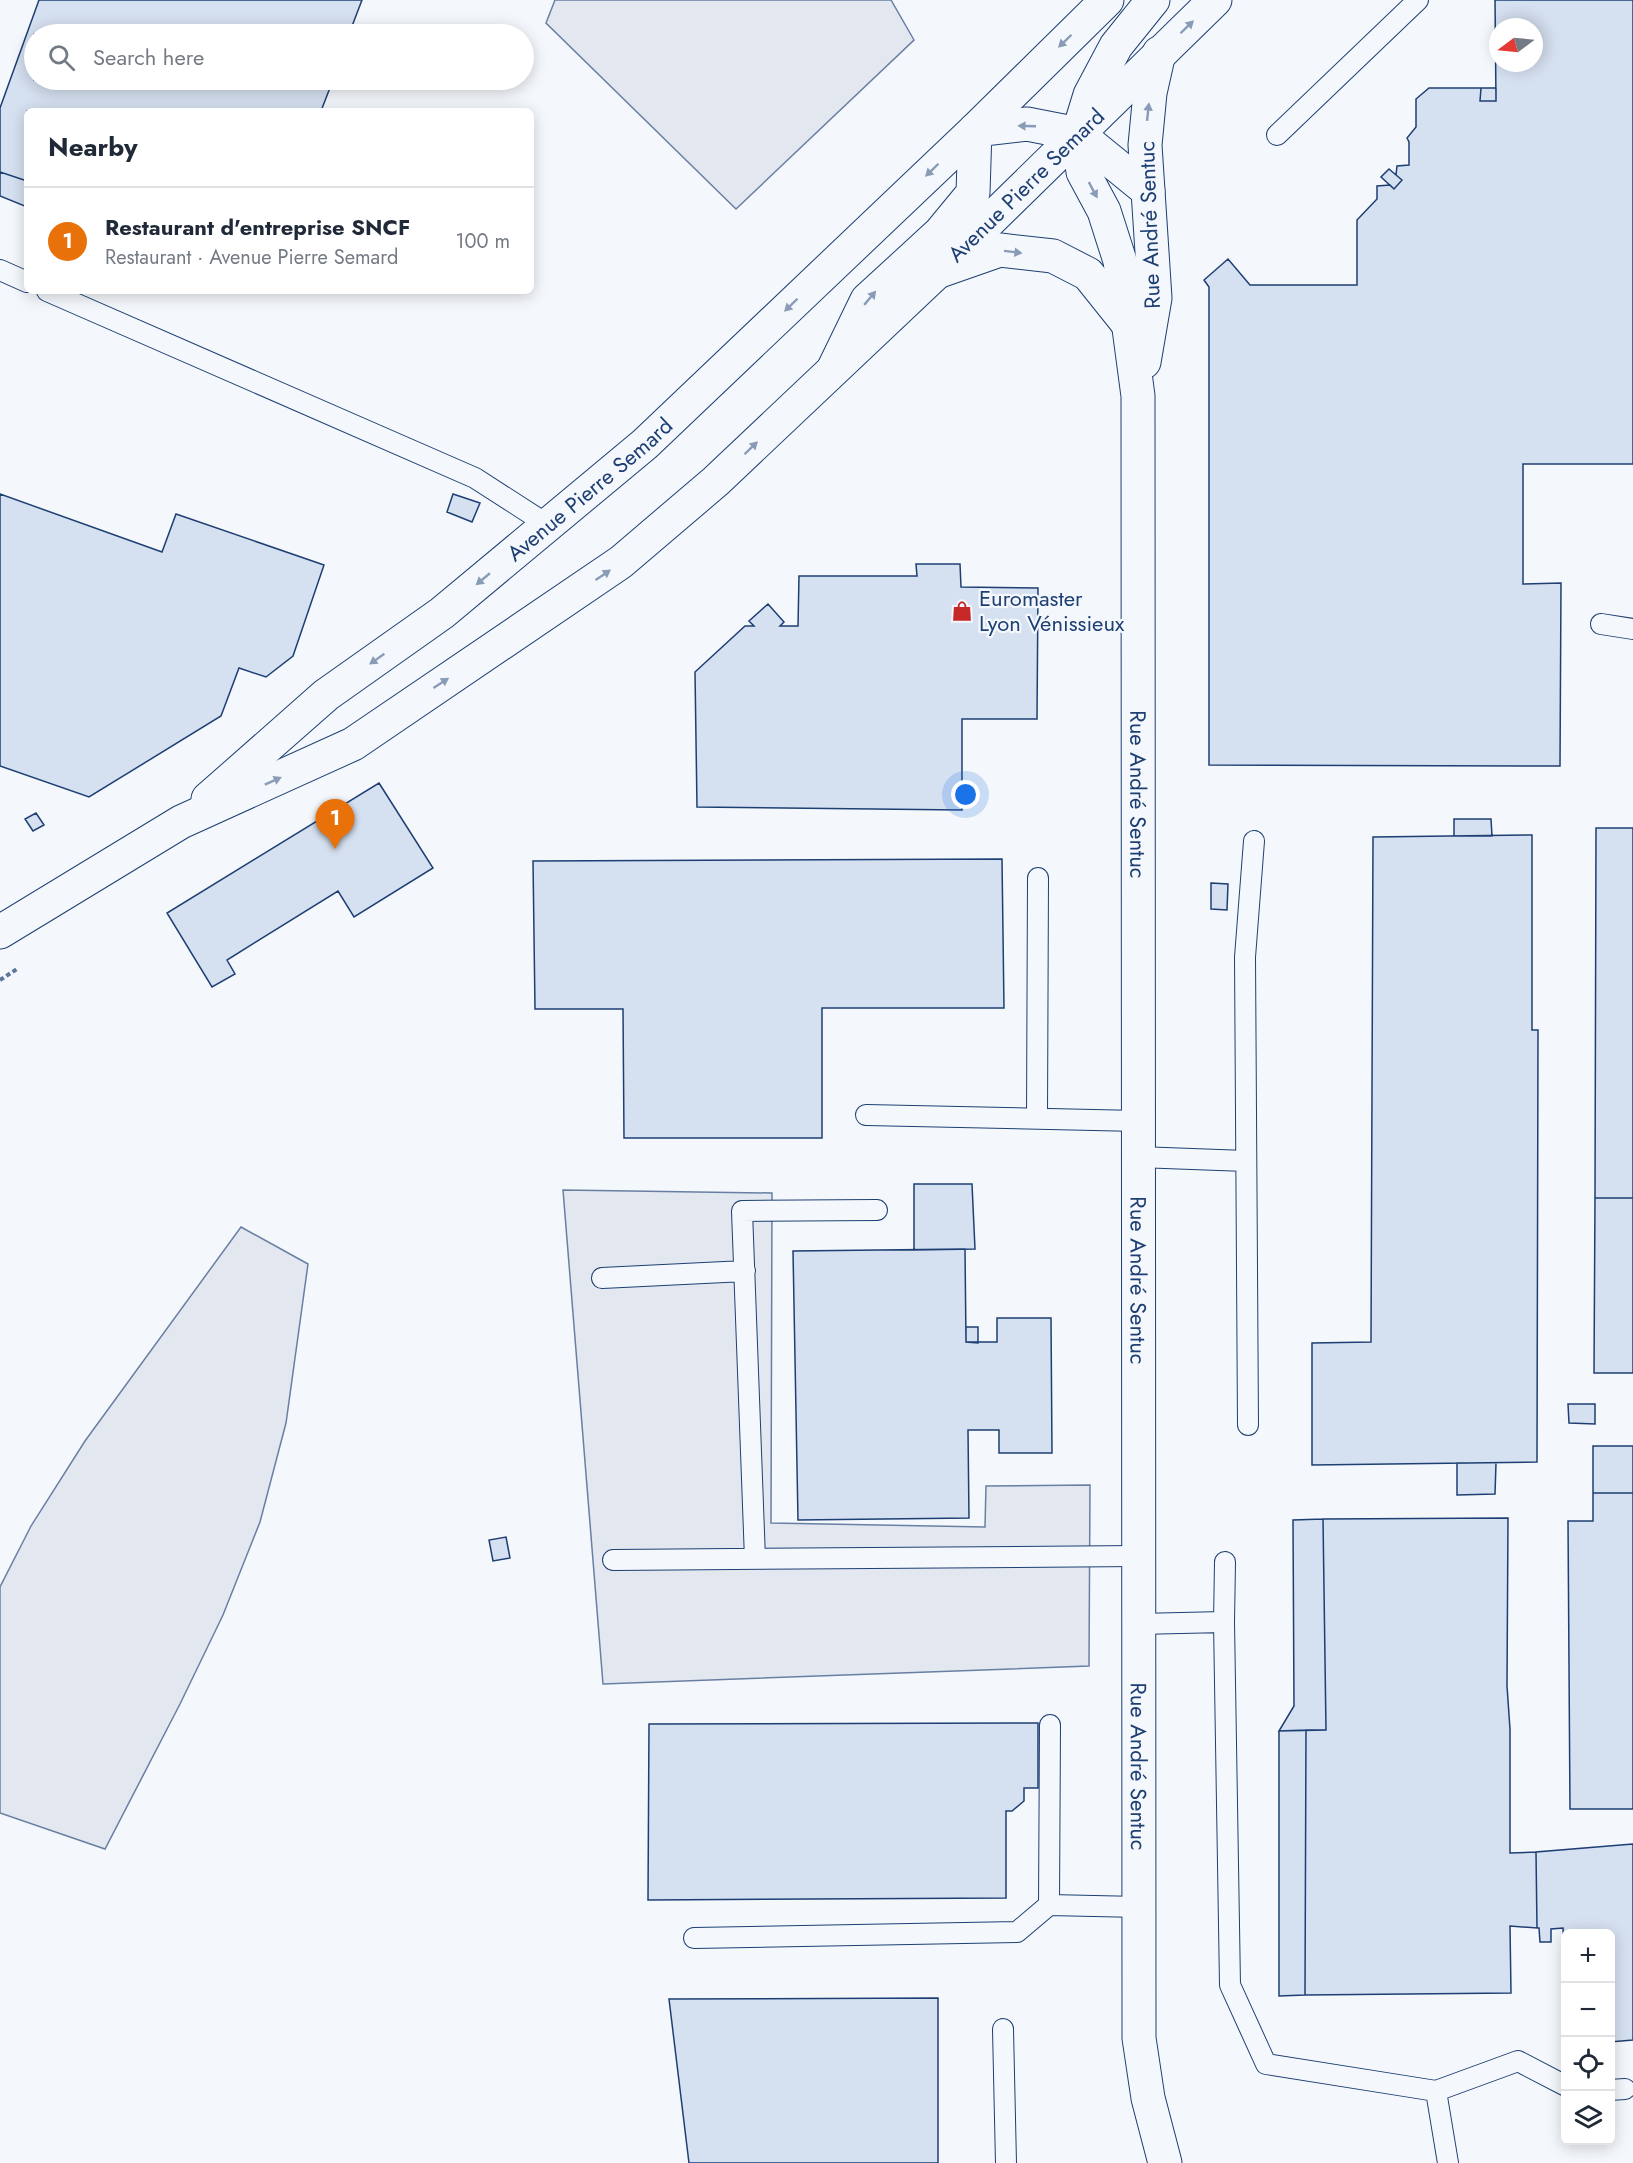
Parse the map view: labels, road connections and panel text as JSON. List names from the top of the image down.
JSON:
{
  "streets": {
    "street": ["Avenue Pierre Semard", "Rue André Sentuc"]
  },
  "crossings": [
    ["Avenue Pierre Semard", "Rue André Sentuc"]
  ],
  "places": {
    "shop": ["Euromaster Lyon Vénissieux"]
  },
  "north": "left",
  "page": {
    "search": "Search here",
    "heading": "Nearby",
    "list": [
      {
        "mark": "1",
        "name": "Restaurant d'entreprise SNCF",
        "note": "Restaurant · Avenue Pierre Semard",
        "value": "100 m"
      }
    ],
    "pins": "1",
    "map_buttons": ["+", "−"]
  }
}
